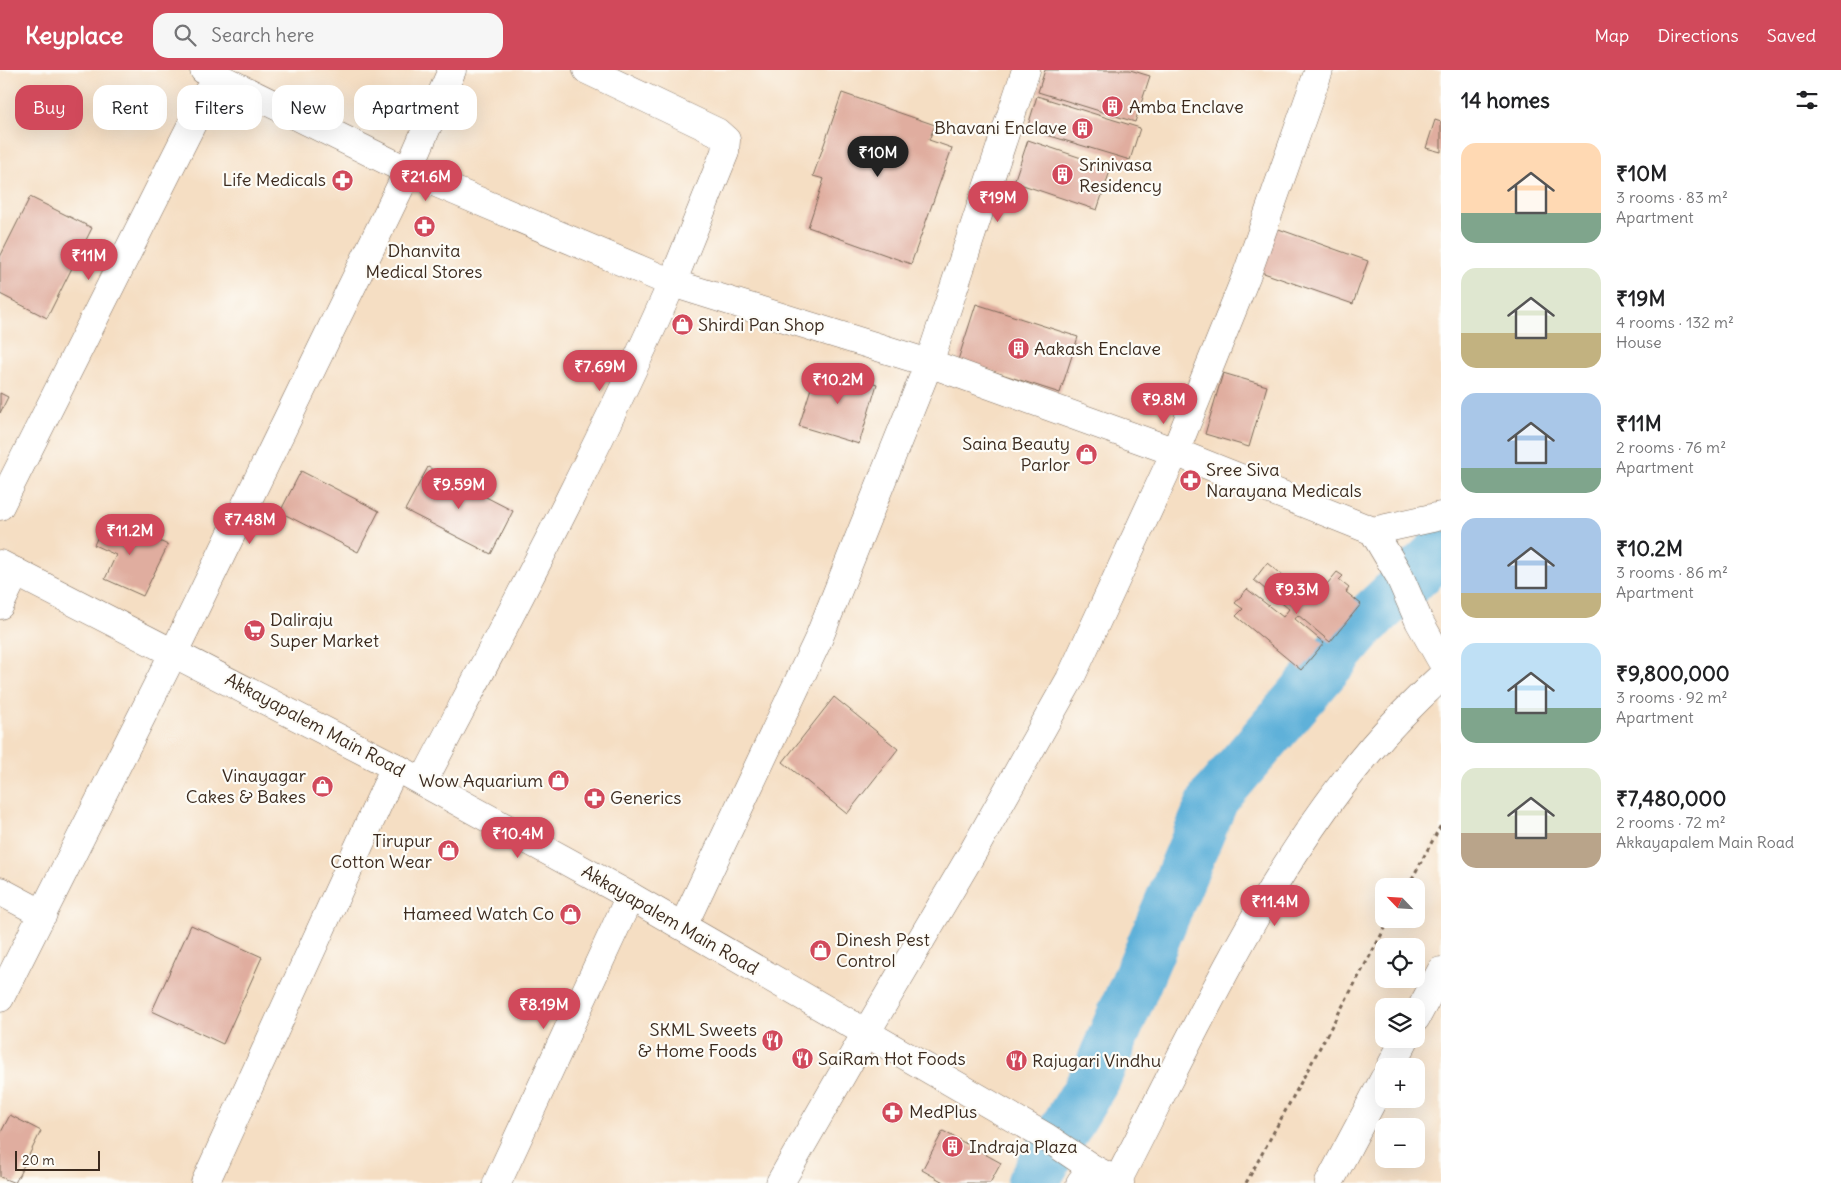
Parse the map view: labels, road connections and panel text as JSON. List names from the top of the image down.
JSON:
{
  "streets": {
    "street": ["Akkayapalem Main Road"]
  },
  "places": {
    "building": [
      "Amba Enclave",
      "Bhavani Enclave",
      "Srinivasa Residency",
      "Aakash Enclave",
      "Indraja Plaza"
    ],
    "pharmacy": [
      "Life Medicals",
      "Dhanvita Medical Stores",
      "Sree Siva Narayana Medicals",
      "Generics",
      "MedPlus"
    ],
    "shop": [
      "Shirdi Pan Shop",
      "Saina Beauty Parlor",
      "Wow Aquarium",
      "Vinayagar Cakes & Bakes",
      "Tirupur Cotton Wear",
      "Hameed Watch Co",
      "Dinesh Pest Control"
    ],
    "supermarket": ["Daliraju Super Market"],
    "restaurant": ["SKML Sweets & Home Foods", "SaiRam Hot Foods", "Rajugari Vindhu"]
  },
  "scale_bar": "20 m",
  "north": "top left",
  "page": {
    "header": "Keyplace",
    "search": "Search here",
    "nav": ["Map", "Directions", "Saved"],
    "heading": "14 homes",
    "chip": [
      "Buy",
      "Rent",
      "Filters",
      "New",
      "Apartment"
    ],
    "list": [
      {
        "name": "₹10M",
        "note": "3 rooms · 83 m² · Apartment"
      },
      {
        "name": "₹19M",
        "note": "4 rooms · 132 m² · House"
      },
      {
        "name": "₹11M",
        "note": "2 rooms · 76 m² · Apartment"
      },
      {
        "name": "₹10.2M",
        "note": "3 rooms · 86 m² · Apartment"
      },
      {
        "name": "₹9,800,000",
        "note": "3 rooms · 92 m² · Apartment"
      },
      {
        "name": "₹7,480,000",
        "note": "2 rooms · 72 m² · Akkayapalem Main Road"
      }
    ],
    "price": [
      "₹10M",
      "₹21.6M",
      "₹19M",
      "₹11M",
      "₹7.69M",
      "₹10.2M",
      "₹9.8M",
      "₹9.59M",
      "₹7.48M",
      "₹11.2M",
      "₹9.3M",
      "₹10.4M",
      "₹11.4M",
      "₹8.19M"
    ],
    "map_buttons": ["+", "−"],
    "scale": "20 m"
  }
}
